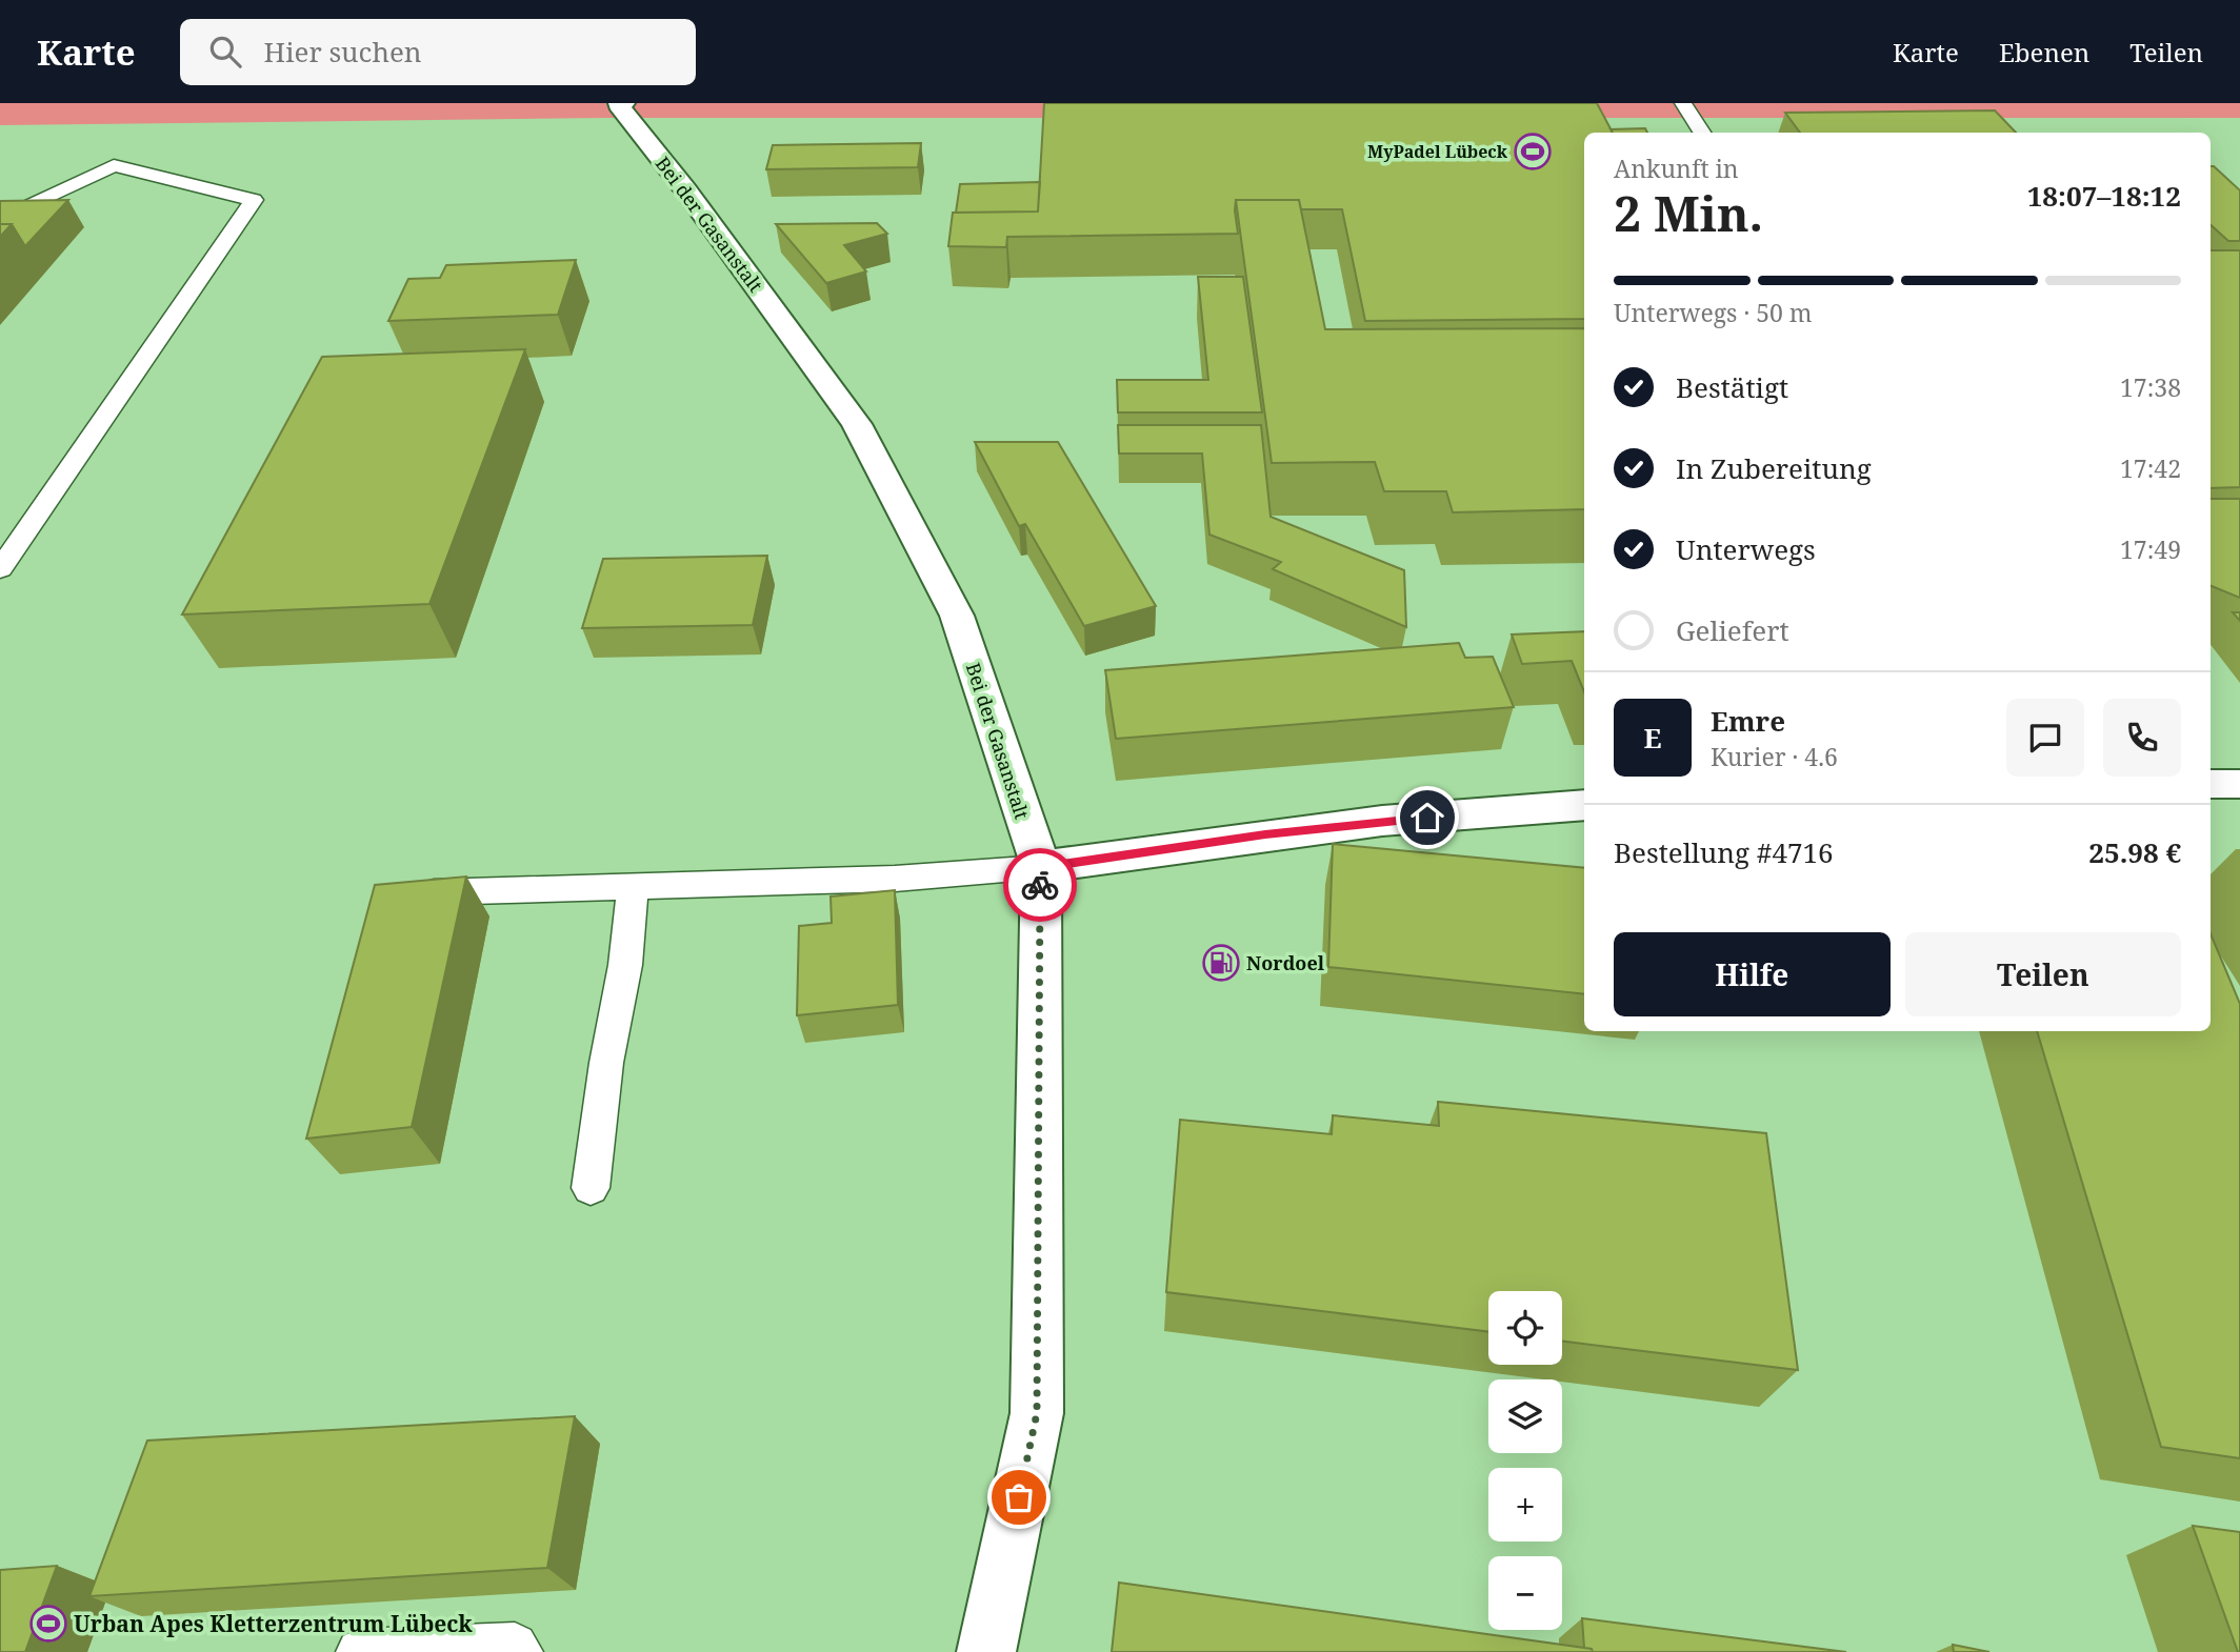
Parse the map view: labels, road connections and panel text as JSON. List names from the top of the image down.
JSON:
{
  "streets": {
    "street": ["Bei der Gasanstalt"]
  },
  "places": {
    "sports": ["MyPadel Lübeck", "Urban Apes Kletterzentrum Lübeck"],
    "fuel station": ["Nordoel"]
  },
  "page": {
    "header": "Karte",
    "search": "Hier suchen",
    "nav": ["Karte", "Ebenen", "Teilen"],
    "heading": ["2 Min.", "Ankunft in", "18:07–18:12"],
    "panel": [
      "Emre",
      "Kurier · 4.6",
      "Bestellung #4716",
      "25.98 €"
    ],
    "bar": "Unterwegs · 50 m",
    "list": [
      ["Bestätigt", "17:38"],
      ["In Zubereitung", "17:42"],
      ["Unterwegs", "17:49"],
      "Geliefert"
    ],
    "round": "E",
    "buttons": ["Hilfe", "Teilen"],
    "map_buttons": ["+", "−"]
  }
}
